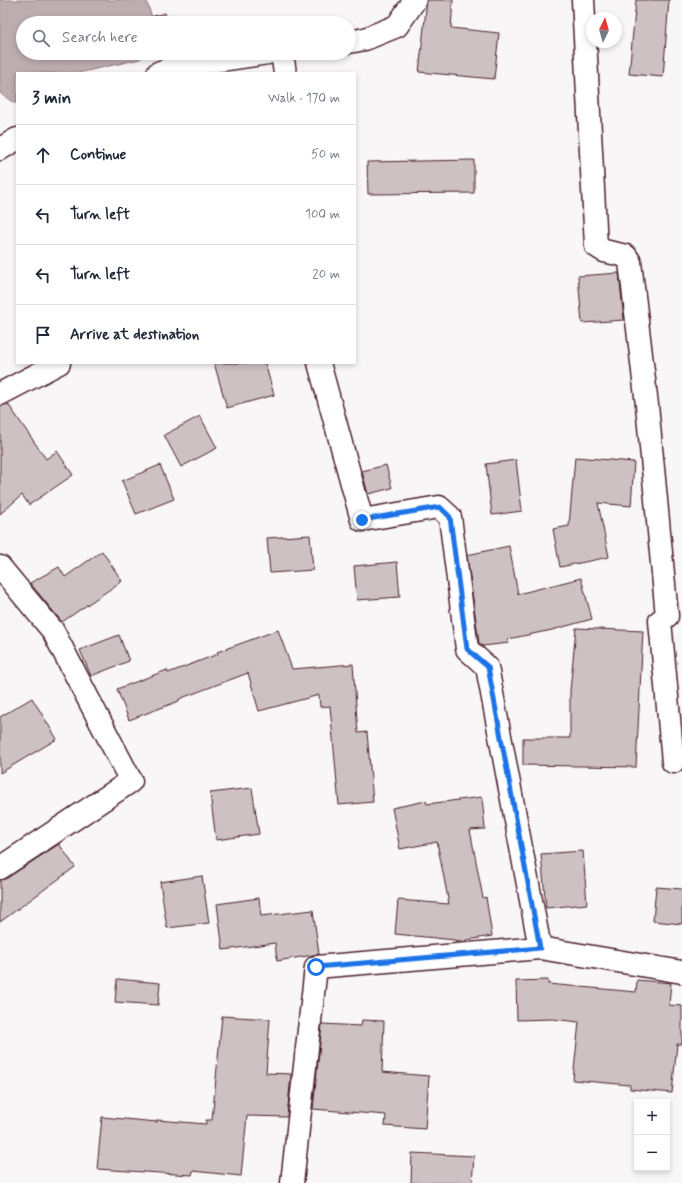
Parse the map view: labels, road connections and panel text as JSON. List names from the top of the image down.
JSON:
{
  "north": "top",
  "page": {
    "search": "Search here",
    "heading": ["3 min", "Walk · 170 m"],
    "list": [
      ["Continue", "50 m"],
      ["Turn left", "100 m"],
      ["Turn left", "20 m"],
      "Arrive at destination"
    ],
    "map_buttons": ["+", "−"]
  }
}
